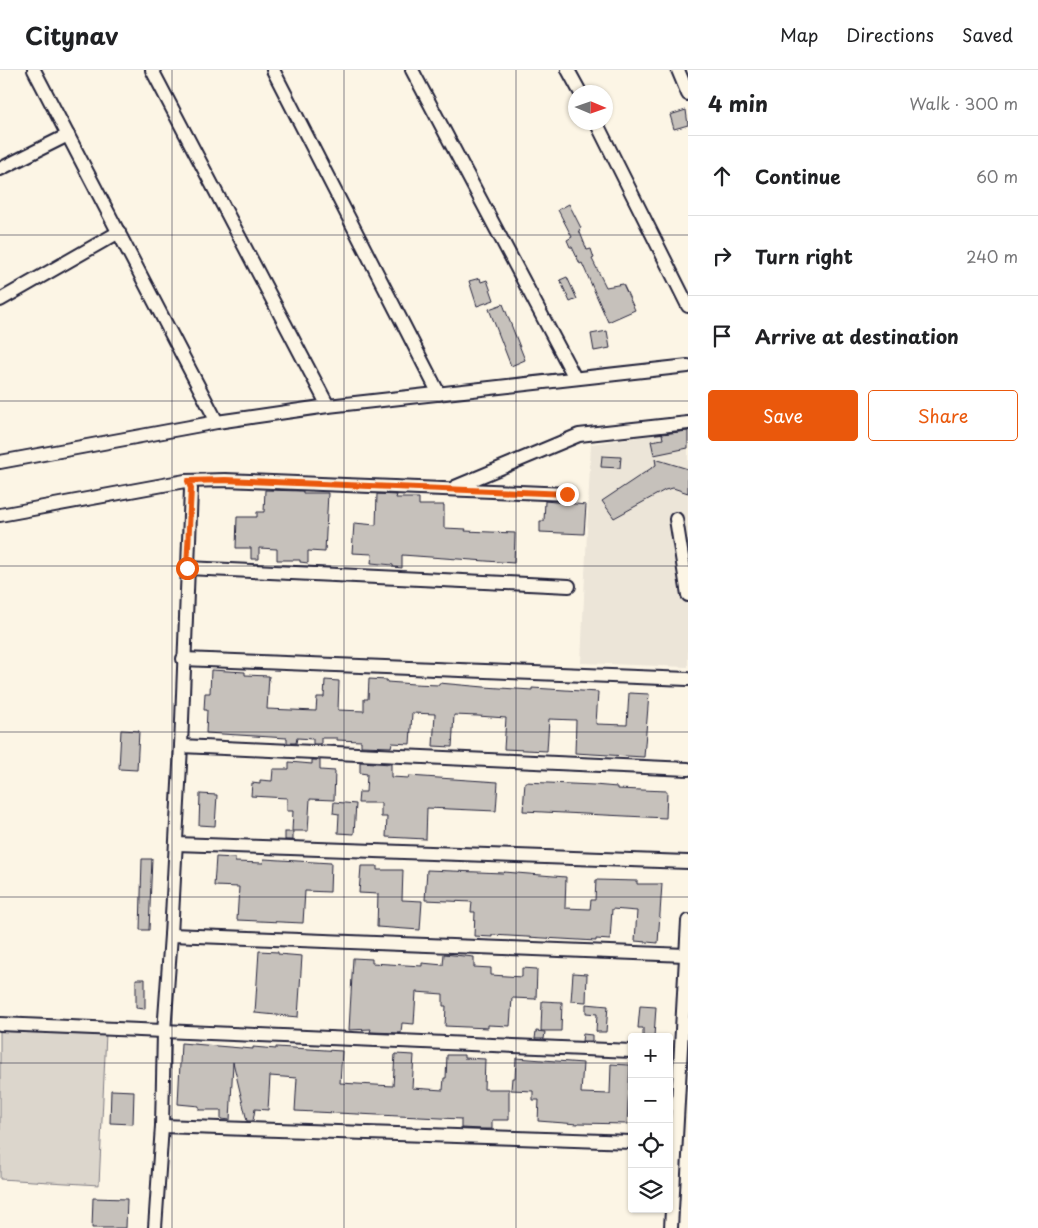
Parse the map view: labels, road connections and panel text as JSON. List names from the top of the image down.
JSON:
{
  "north": "right",
  "page": {
    "header": "Citynav",
    "nav": ["Map", "Directions", "Saved"],
    "heading": ["4 min", "Walk · 300 m"],
    "list": [
      ["Continue", "60 m"],
      ["Turn right", "240 m"],
      "Arrive at destination"
    ],
    "buttons": ["Save", "Share"],
    "map_buttons": ["+", "−"]
  }
}
